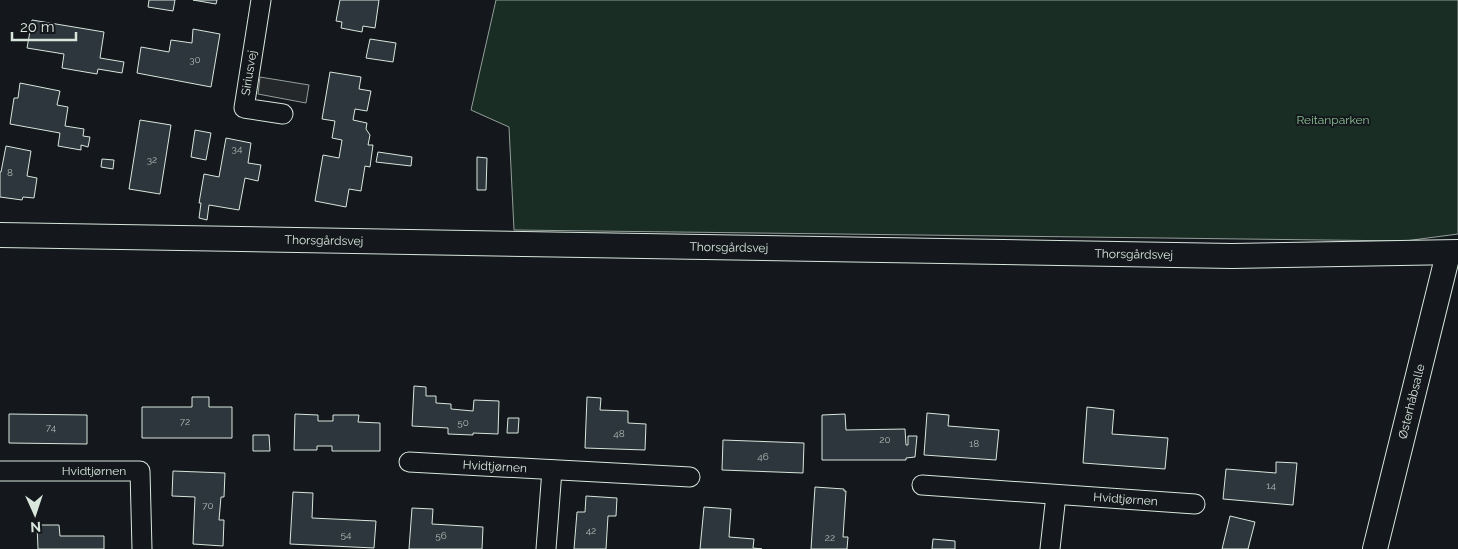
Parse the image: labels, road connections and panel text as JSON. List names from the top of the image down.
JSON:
{
  "streets": {
    "street": [
      "Siriusvej",
      "Thorsgårdsvej",
      "Østerhåbsalle",
      "Hvidtjørnen"
    ]
  },
  "crossings": [
    ["Thorsgårdsvej", "Østerhåbsalle"]
  ],
  "parks": ["Reitanparken"],
  "house_numbers": [
    "30",
    "34",
    "32",
    "8",
    "72",
    "50",
    "74",
    "48",
    "20",
    "18",
    "46",
    "14",
    "70",
    "42",
    "54",
    "56",
    "22"
  ],
  "scale_bar": "20 m",
  "north": "bottom"
}
